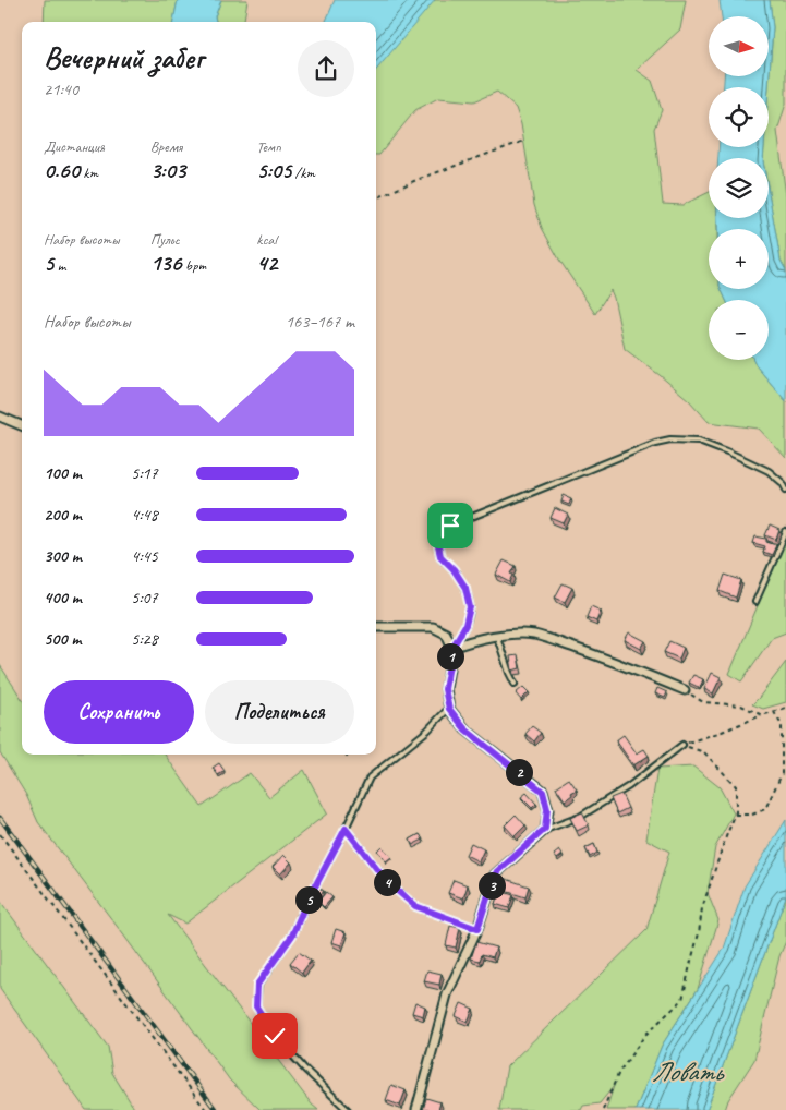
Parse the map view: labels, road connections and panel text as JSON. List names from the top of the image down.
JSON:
{
  "water": ["Ловать"],
  "north": "right",
  "page": {
    "map_buttons": ["+", "−"],
    "heading": ["Вечерний забег", "21:40"],
    "stats": [
      ["Дистанция", "0.60 km"],
      ["Время", "3:03"],
      ["Темп", "5:05 /km"],
      ["Набор высоты", "5 m"],
      ["Пульс", "136 bpm"],
      ["kcal", "42"]
    ],
    "chart": ["Набор высоты", "163–167 m"],
    "list": [
      {
        "name": "100 m",
        "note": "5:17"
      },
      {
        "name": "200 m",
        "note": "4:48"
      },
      {
        "name": "300 m",
        "note": "4:45"
      },
      {
        "name": "400 m",
        "note": "5:07"
      },
      {
        "name": "500 m",
        "note": "5:28"
      }
    ],
    "pins": [
      "1",
      "2",
      "4",
      "3",
      "5"
    ],
    "buttons": ["Сохранить", "Поделиться"]
  }
}
